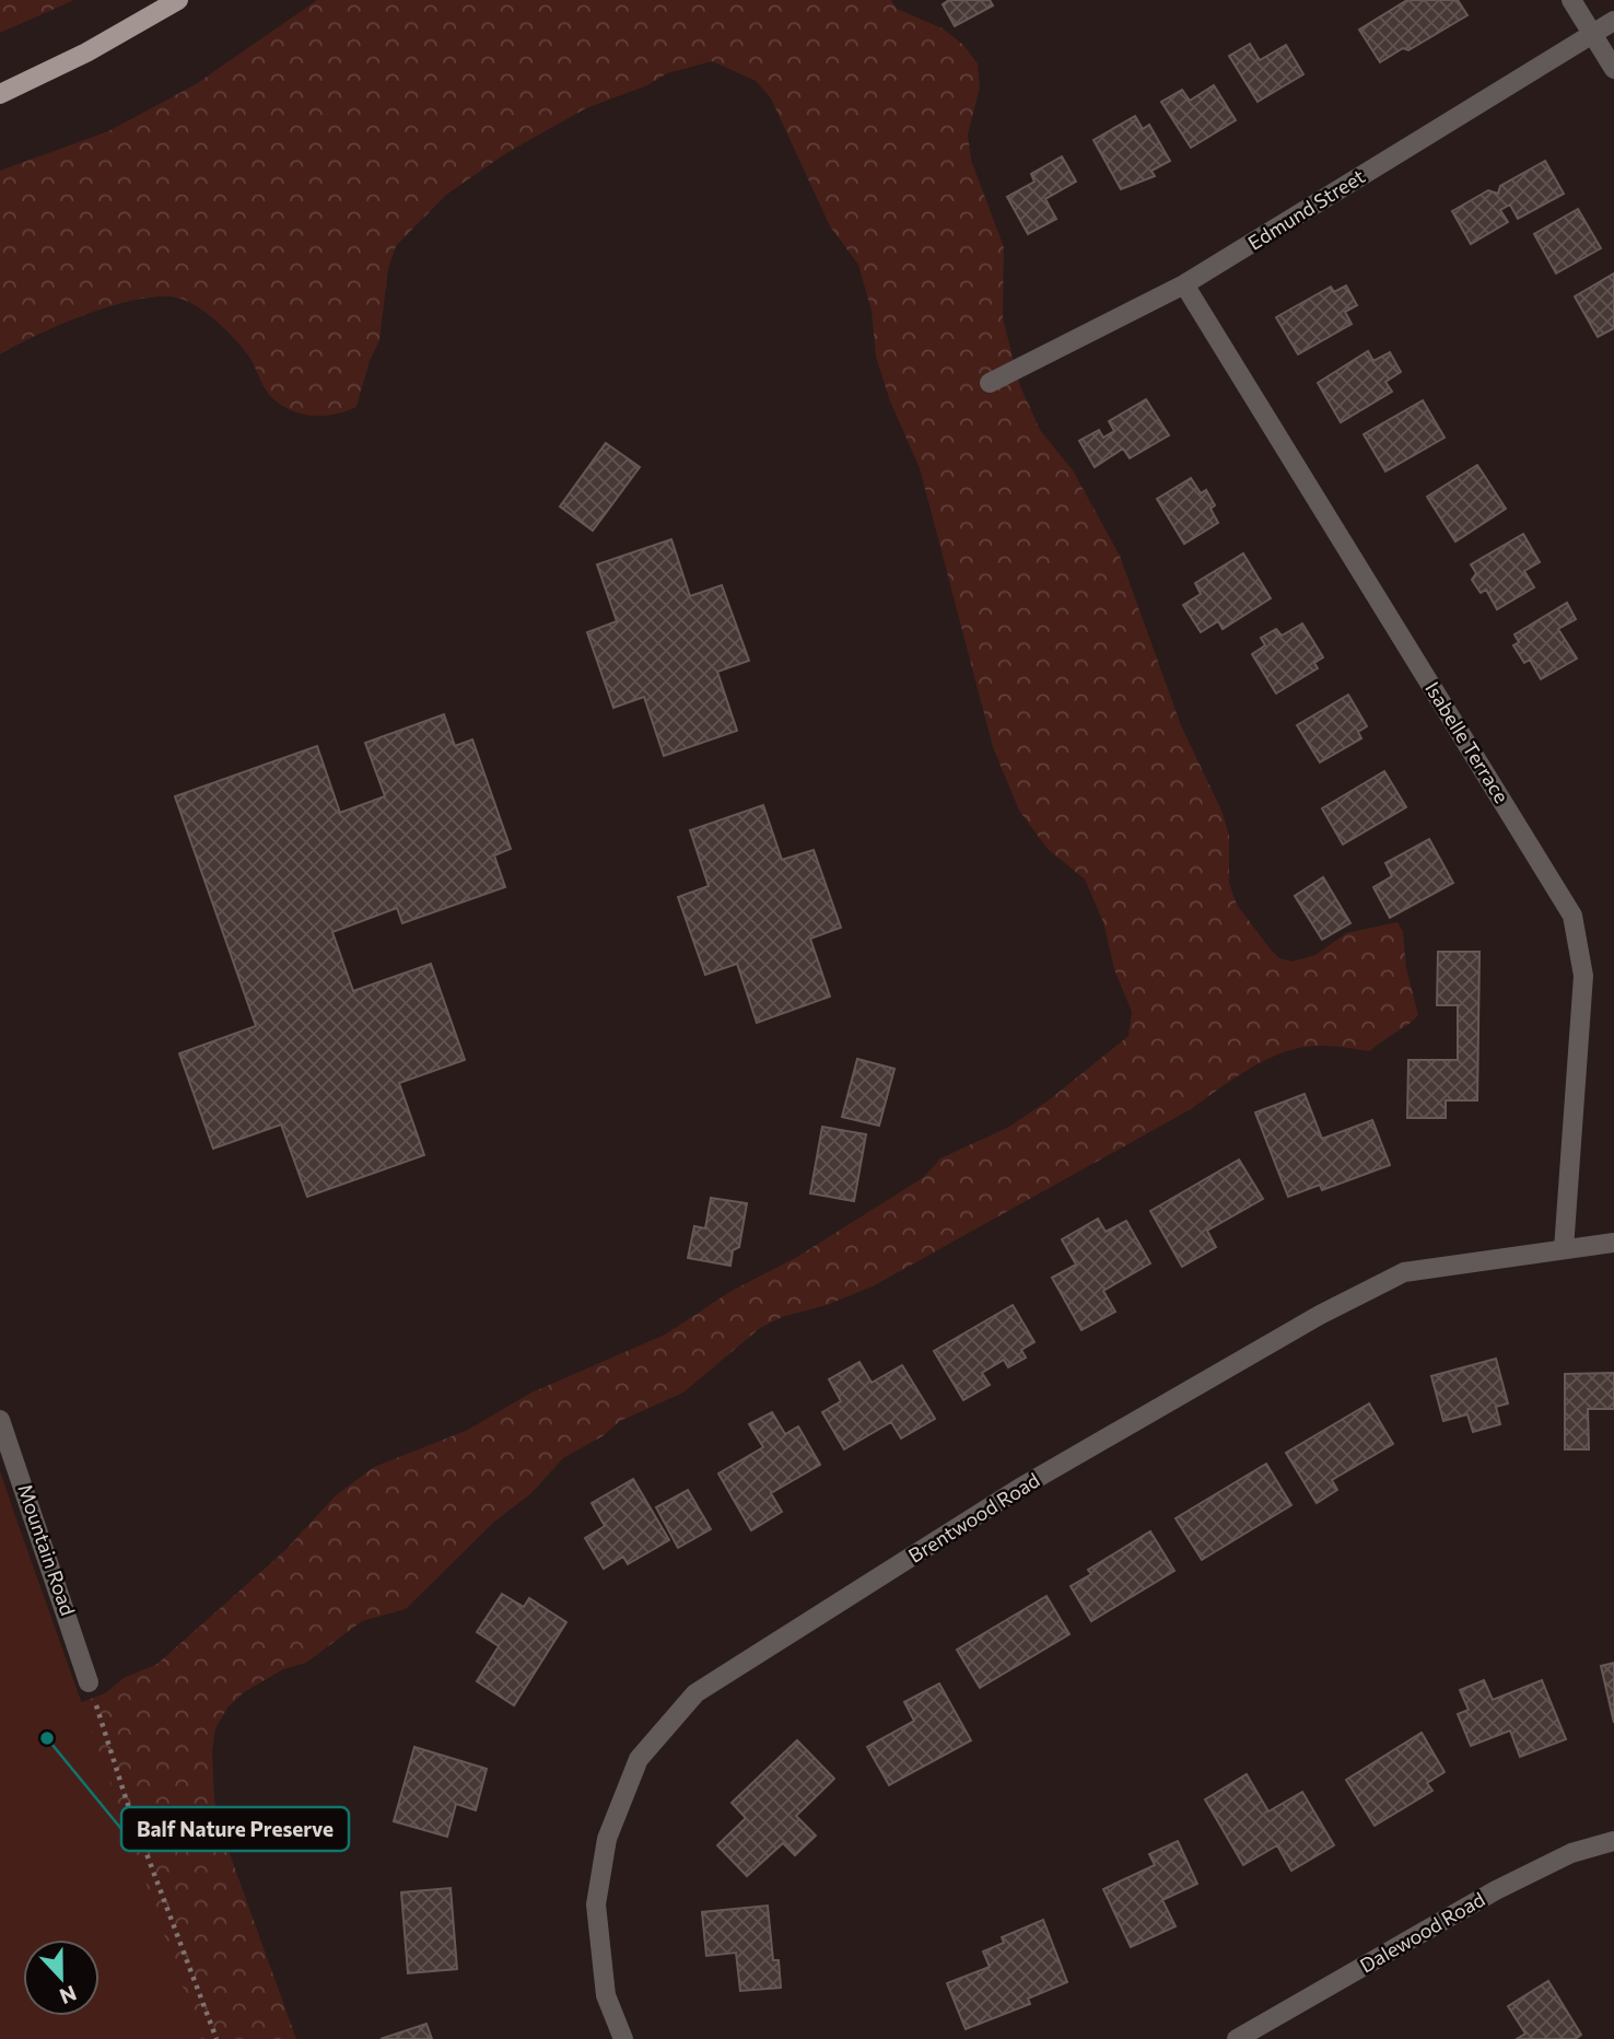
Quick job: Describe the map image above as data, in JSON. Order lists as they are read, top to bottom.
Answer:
{
  "streets": {
    "street": [
      "Edmund Street",
      "Isabelle Terrace",
      "Brentwood Road",
      "Mountain Road",
      "Dalewood Road"
    ]
  },
  "crossings": [
    ["Edmund Street", "Isabelle Terrace"],
    ["Isabelle Terrace", "Brentwood Road"]
  ],
  "places": ["Balf Nature Preserve"],
  "north": "bottom"
}
